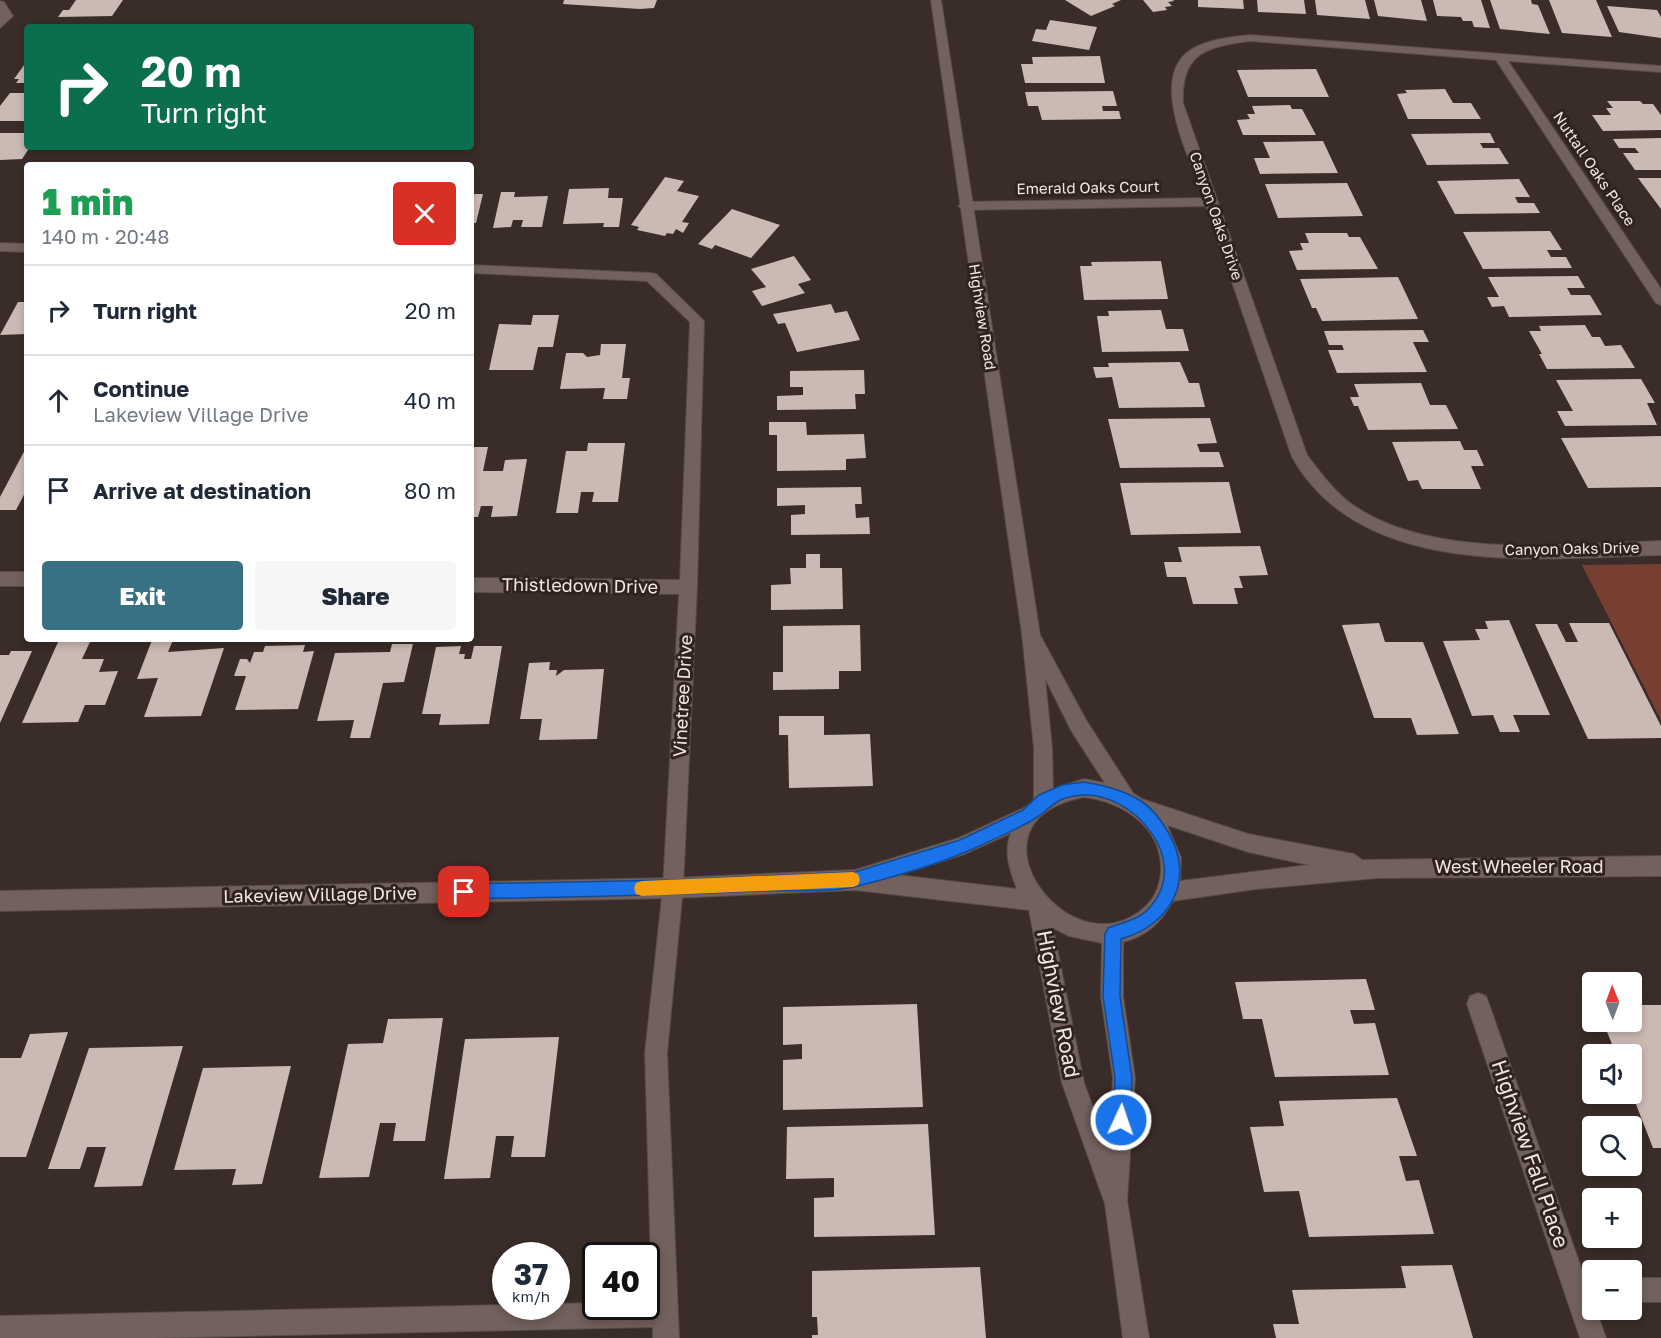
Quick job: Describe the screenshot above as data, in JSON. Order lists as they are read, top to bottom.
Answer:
{
  "streets": {
    "street": [
      "Nuttall Oaks Place",
      "Emerald Oaks Court",
      "Canyon Oaks Drive",
      "Highview Road",
      "Thistledown Drive",
      "Vinetree Drive",
      "West Wheeler Road",
      "Lakeview Village Drive",
      "Highview Fall Place"
    ]
  },
  "crossings": [
    ["Nuttall Oaks Place", "Canyon Oaks Drive"],
    ["Emerald Oaks Court", "Canyon Oaks Drive"],
    ["Emerald Oaks Court", "Highview Road"],
    ["Highview Road", "West Wheeler Road"],
    ["Highview Road", "Lakeview Village Drive"],
    ["Thistledown Drive", "Vinetree Drive"],
    ["Vinetree Drive", "Lakeview Village Drive"],
    ["West Wheeler Road", "Lakeview Village Drive"]
  ],
  "north": "top",
  "page": {
    "turn": ["20 m", "Turn right"],
    "heading": ["1 min", "140 m · 20:48"],
    "list": [
      {
        "name": "Turn right",
        "value": "20 m"
      },
      {
        "name": "Continue",
        "note": "Lakeview Village Drive",
        "value": "40 m"
      },
      {
        "name": "Arrive at destination",
        "value": "80 m"
      }
    ],
    "buttons": ["Exit", "Share"],
    "map_buttons": ["+", "−"],
    "speed": "37 km/h",
    "limit": "40"
  }
}
